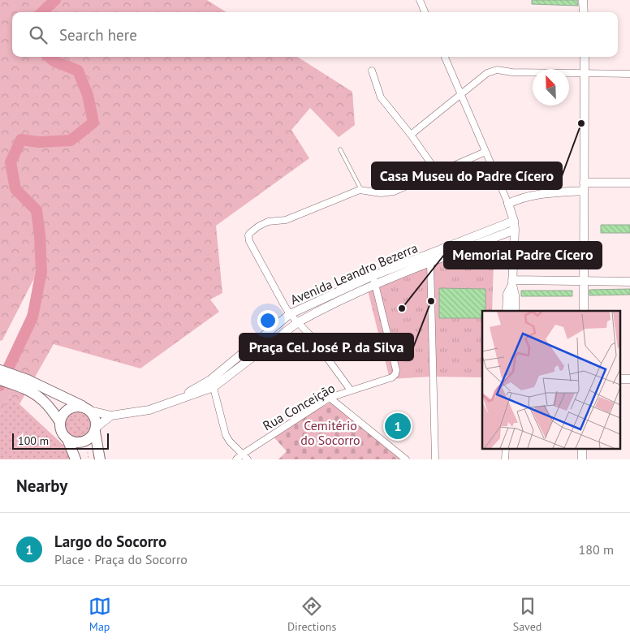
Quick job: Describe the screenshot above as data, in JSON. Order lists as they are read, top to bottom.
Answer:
{
  "streets": {
    "street": ["Avenida Leandro Bezerra", "Rua Conceição"]
  },
  "crossings": [
    ["Avenida Leandro Bezerra", "Rua Conceição"]
  ],
  "parks": ["Cemitério do Socorro"],
  "places": ["Casa Museu do Padre Cícero", "Praça Cel. José P. da Silva", "Memorial Padre Cícero"],
  "scale_bar": "100 m",
  "north": "top left",
  "page": {
    "search": "Search here",
    "pins": "1",
    "scale": "100 m",
    "heading": "Nearby",
    "list": [
      {
        "mark": "1",
        "name": "Largo do Socorro",
        "note": "Place · Praça do Socorro",
        "value": "180 m"
      }
    ],
    "nav": ["Map", "Directions", "Saved"]
  }
}
